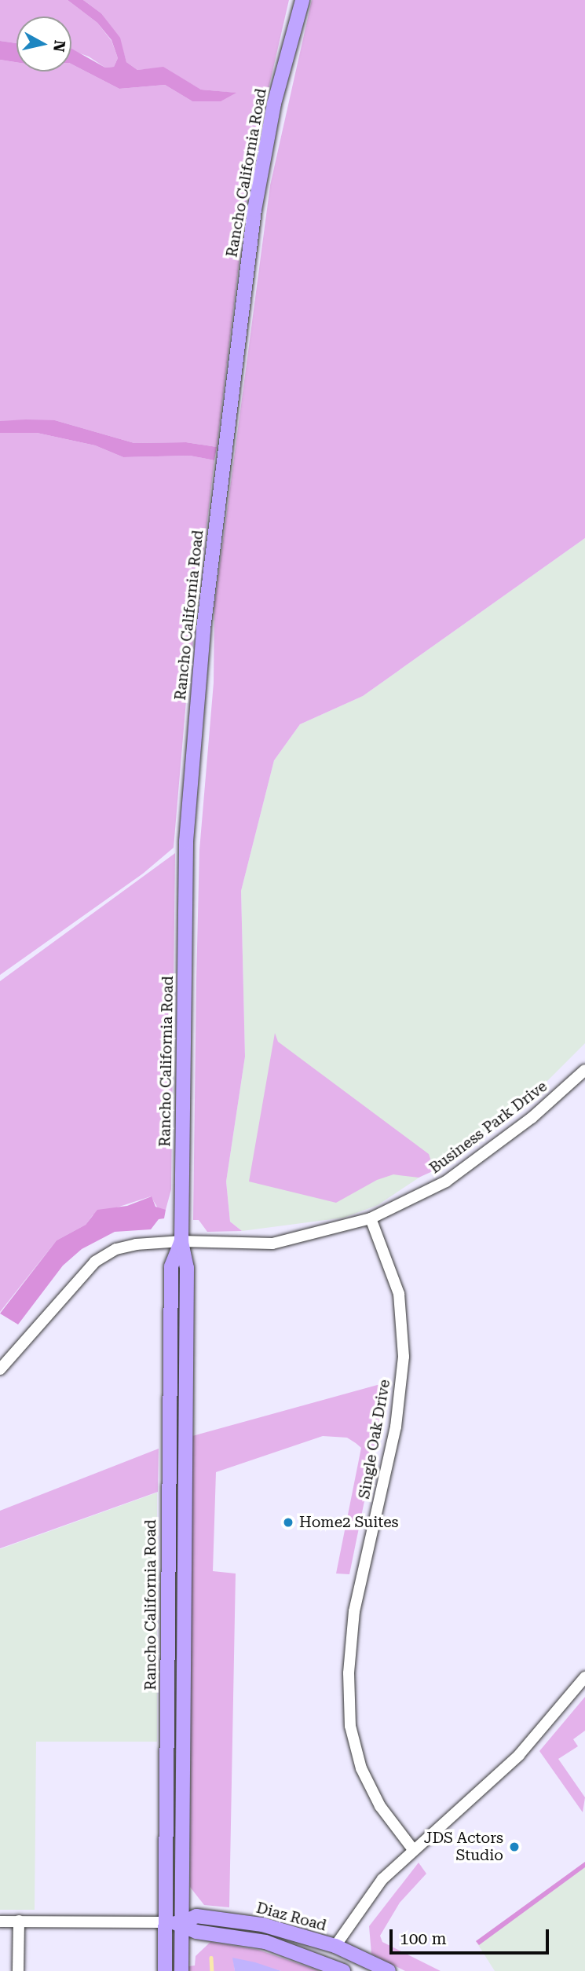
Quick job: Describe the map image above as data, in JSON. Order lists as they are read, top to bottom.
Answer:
{
  "streets": {
    "main road": ["Rancho California Road", "Diaz Road"],
    "street": ["Business Park Drive", "Single Oak Drive"]
  },
  "crossings": [
    ["Rancho California Road", "Business Park Drive"],
    ["Rancho California Road", "Diaz Road"],
    ["Business Park Drive", "Single Oak Drive"]
  ],
  "places": ["Home2 Suites", "JDS Actors Studio"],
  "scale_bar": "100 m",
  "north": "right"
}
